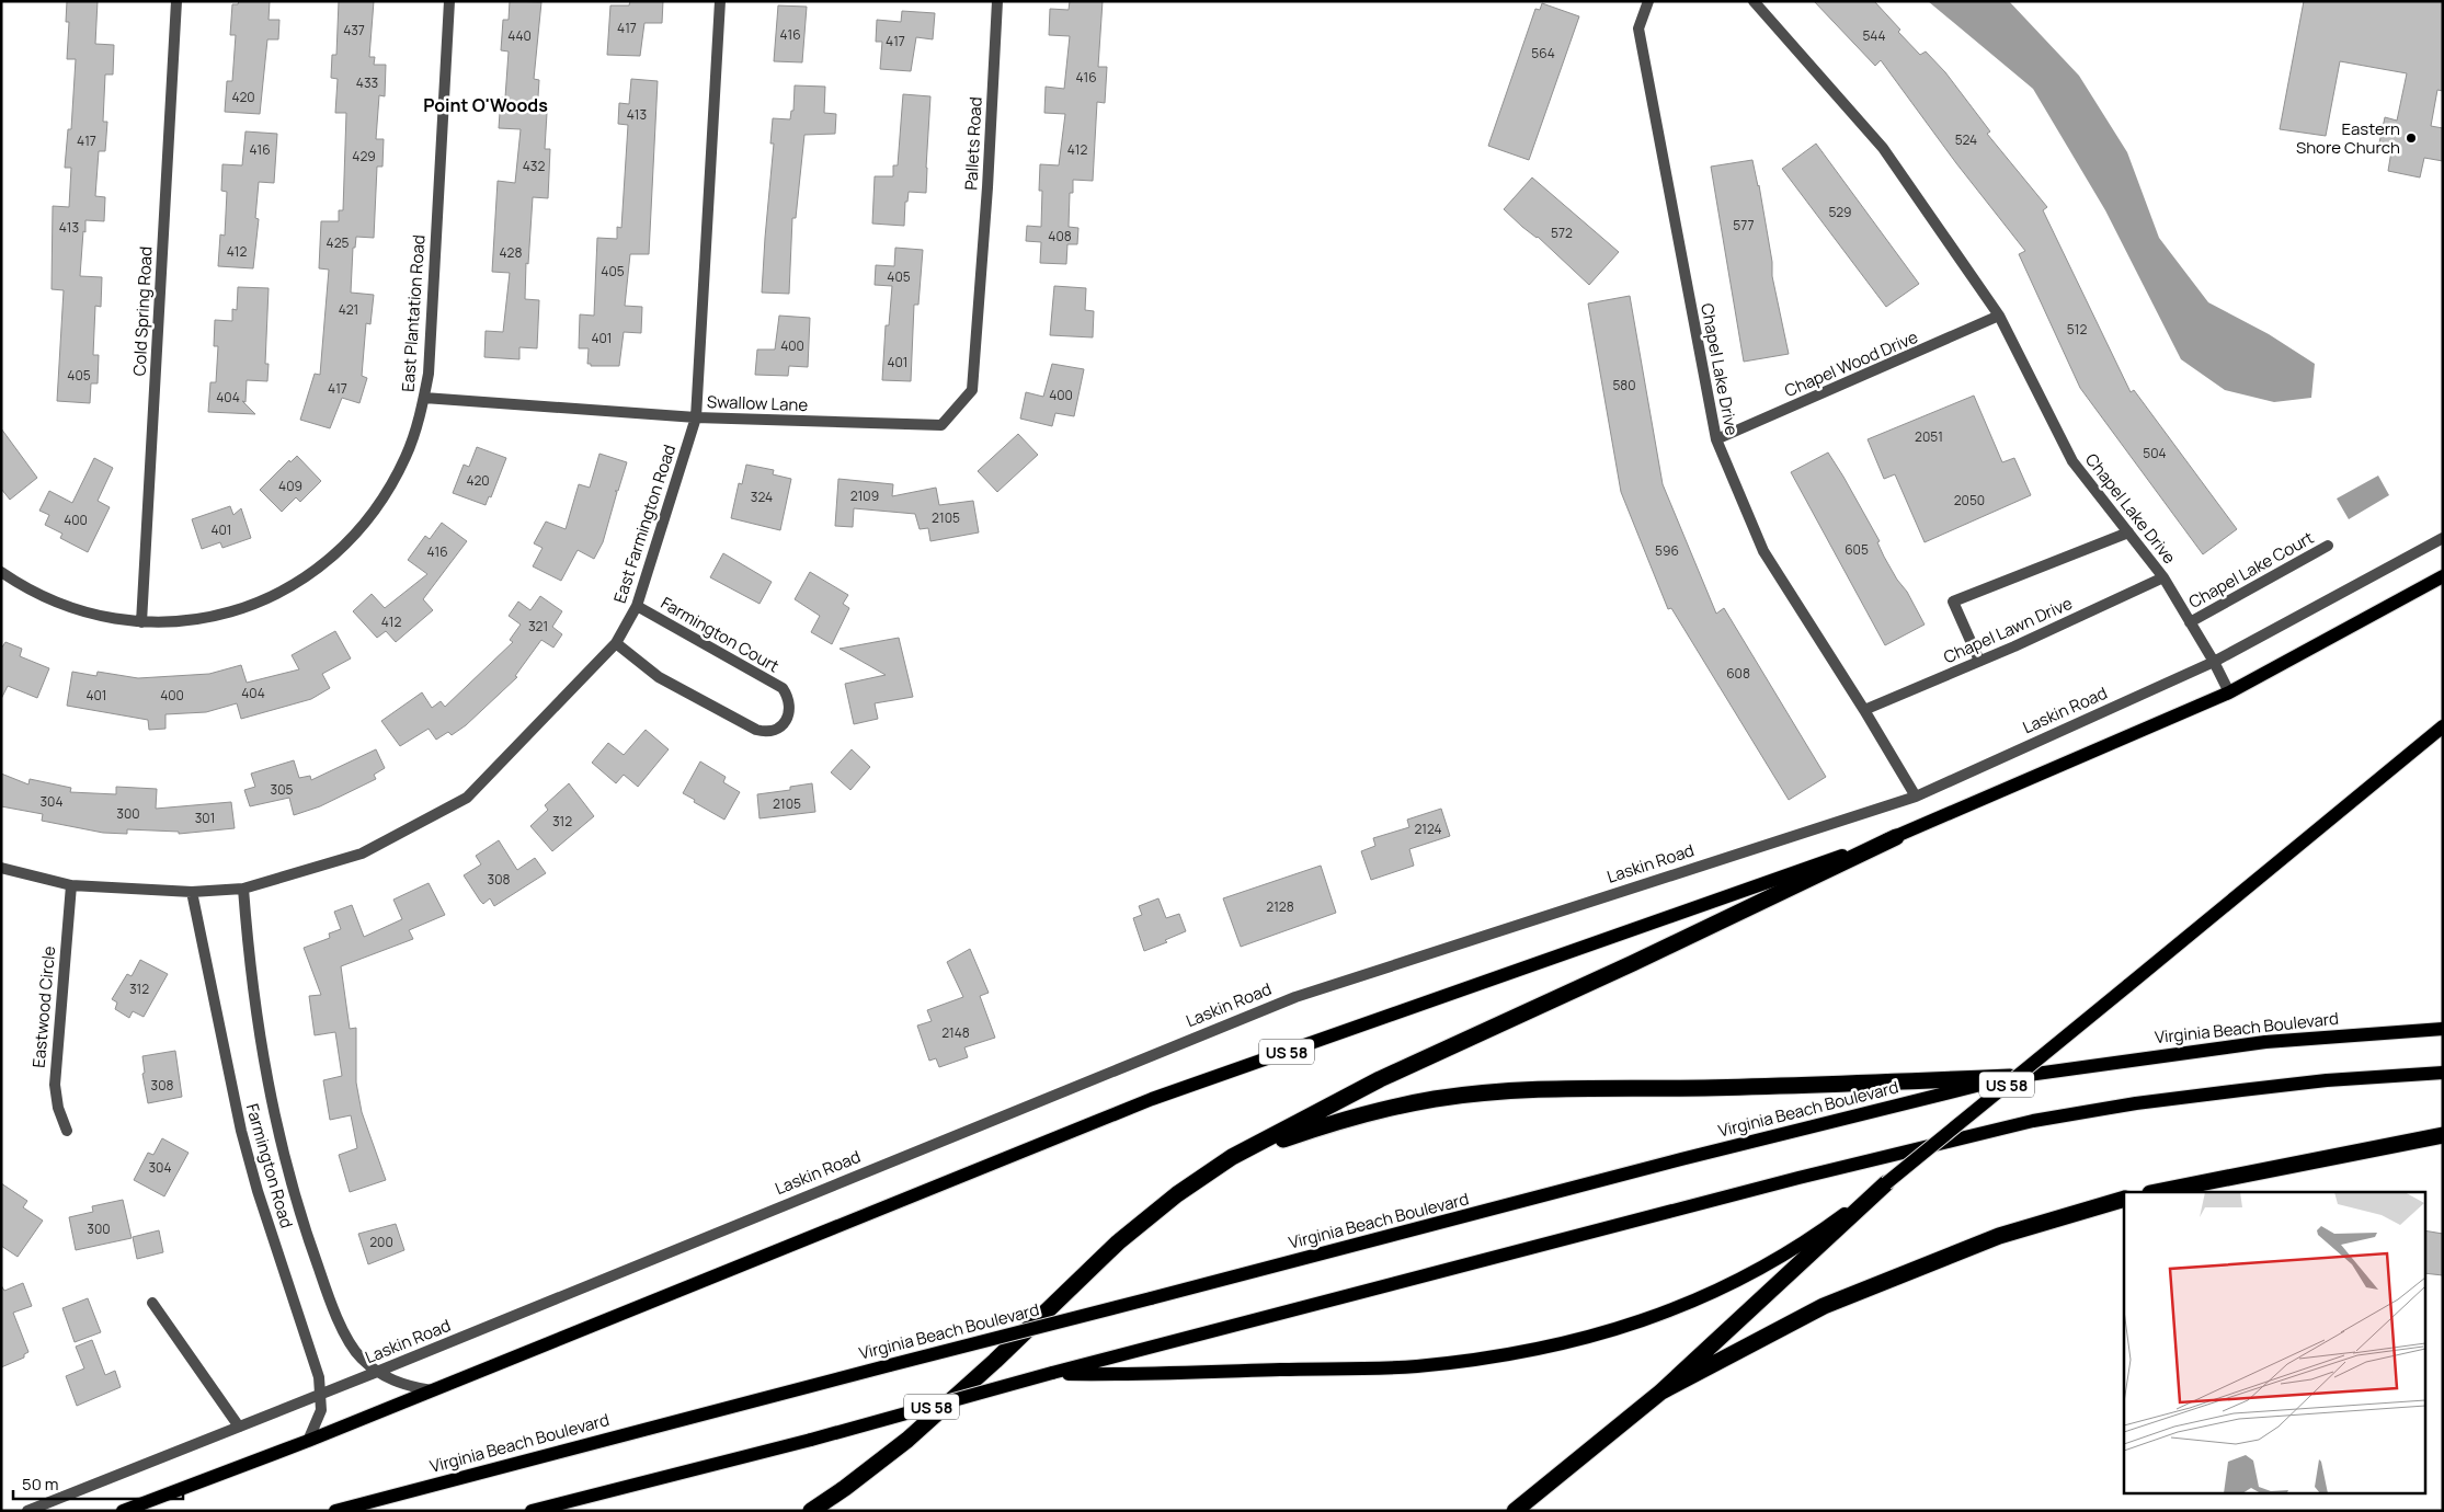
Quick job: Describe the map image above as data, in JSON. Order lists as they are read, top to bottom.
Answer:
{
  "streets": {
    "main road": ["Virginia Beach Boulevard", "US 58"],
    "street": [
      "Pallets Road",
      "Cold Spring Road",
      "East Plantation Road",
      "Chapel Wood Drive",
      "Chapel Lake Drive",
      "Swallow Lane",
      "East Farmington Road",
      "Chapel Lake Court",
      "Chapel Lawn Drive",
      "Farmington Court",
      "Laskin Road",
      "Eastwood Circle",
      "Farmington Road"
    ]
  },
  "crossings": [
    ["Pallets Road", "Swallow Lane"],
    ["Cold Spring Road", "East Plantation Road"],
    ["East Plantation Road", "Swallow Lane"],
    ["Chapel Wood Drive", "Chapel Lake Drive"],
    ["Chapel Lake Drive", "Chapel Lake Court"],
    ["Chapel Lake Drive", "Chapel Lawn Drive"],
    ["Chapel Lake Drive", "Laskin Road"],
    ["Chapel Lake Drive", "US 58"],
    ["Swallow Lane", "East Farmington Road"],
    ["East Farmington Road", "Farmington Court"],
    ["East Farmington Road", "Eastwood Circle"],
    ["East Farmington Road", "Farmington Road"],
    ["Laskin Road", "Farmington Road"],
    ["US 58", "Farmington Road"]
  ],
  "districts": ["Point O'Woods"],
  "places": ["Eastern Shore Church"],
  "house_numbers": [
    "417",
    "437",
    "416",
    "440",
    "544",
    "417",
    "564",
    "416",
    "433",
    "420",
    "413",
    "524",
    "417",
    "416",
    "412",
    "429",
    "432",
    "529",
    "577",
    "413",
    "572",
    "408",
    "425",
    "412",
    "428",
    "405",
    "405",
    "421",
    "512",
    "401",
    "400",
    "401",
    "405",
    "580",
    "417",
    "400",
    "404",
    "2051",
    "504",
    "420",
    "409",
    "2109",
    "324",
    "2050",
    "2105",
    "400",
    "401",
    "605",
    "596",
    "416",
    "412",
    "321",
    "608",
    "404",
    "401",
    "400",
    "305",
    "304",
    "2105",
    "300",
    "301",
    "312",
    "2124",
    "308",
    "2128",
    "312",
    "2148",
    "308",
    "304",
    "300",
    "200"
  ],
  "scale_bar": "50 m"
}
